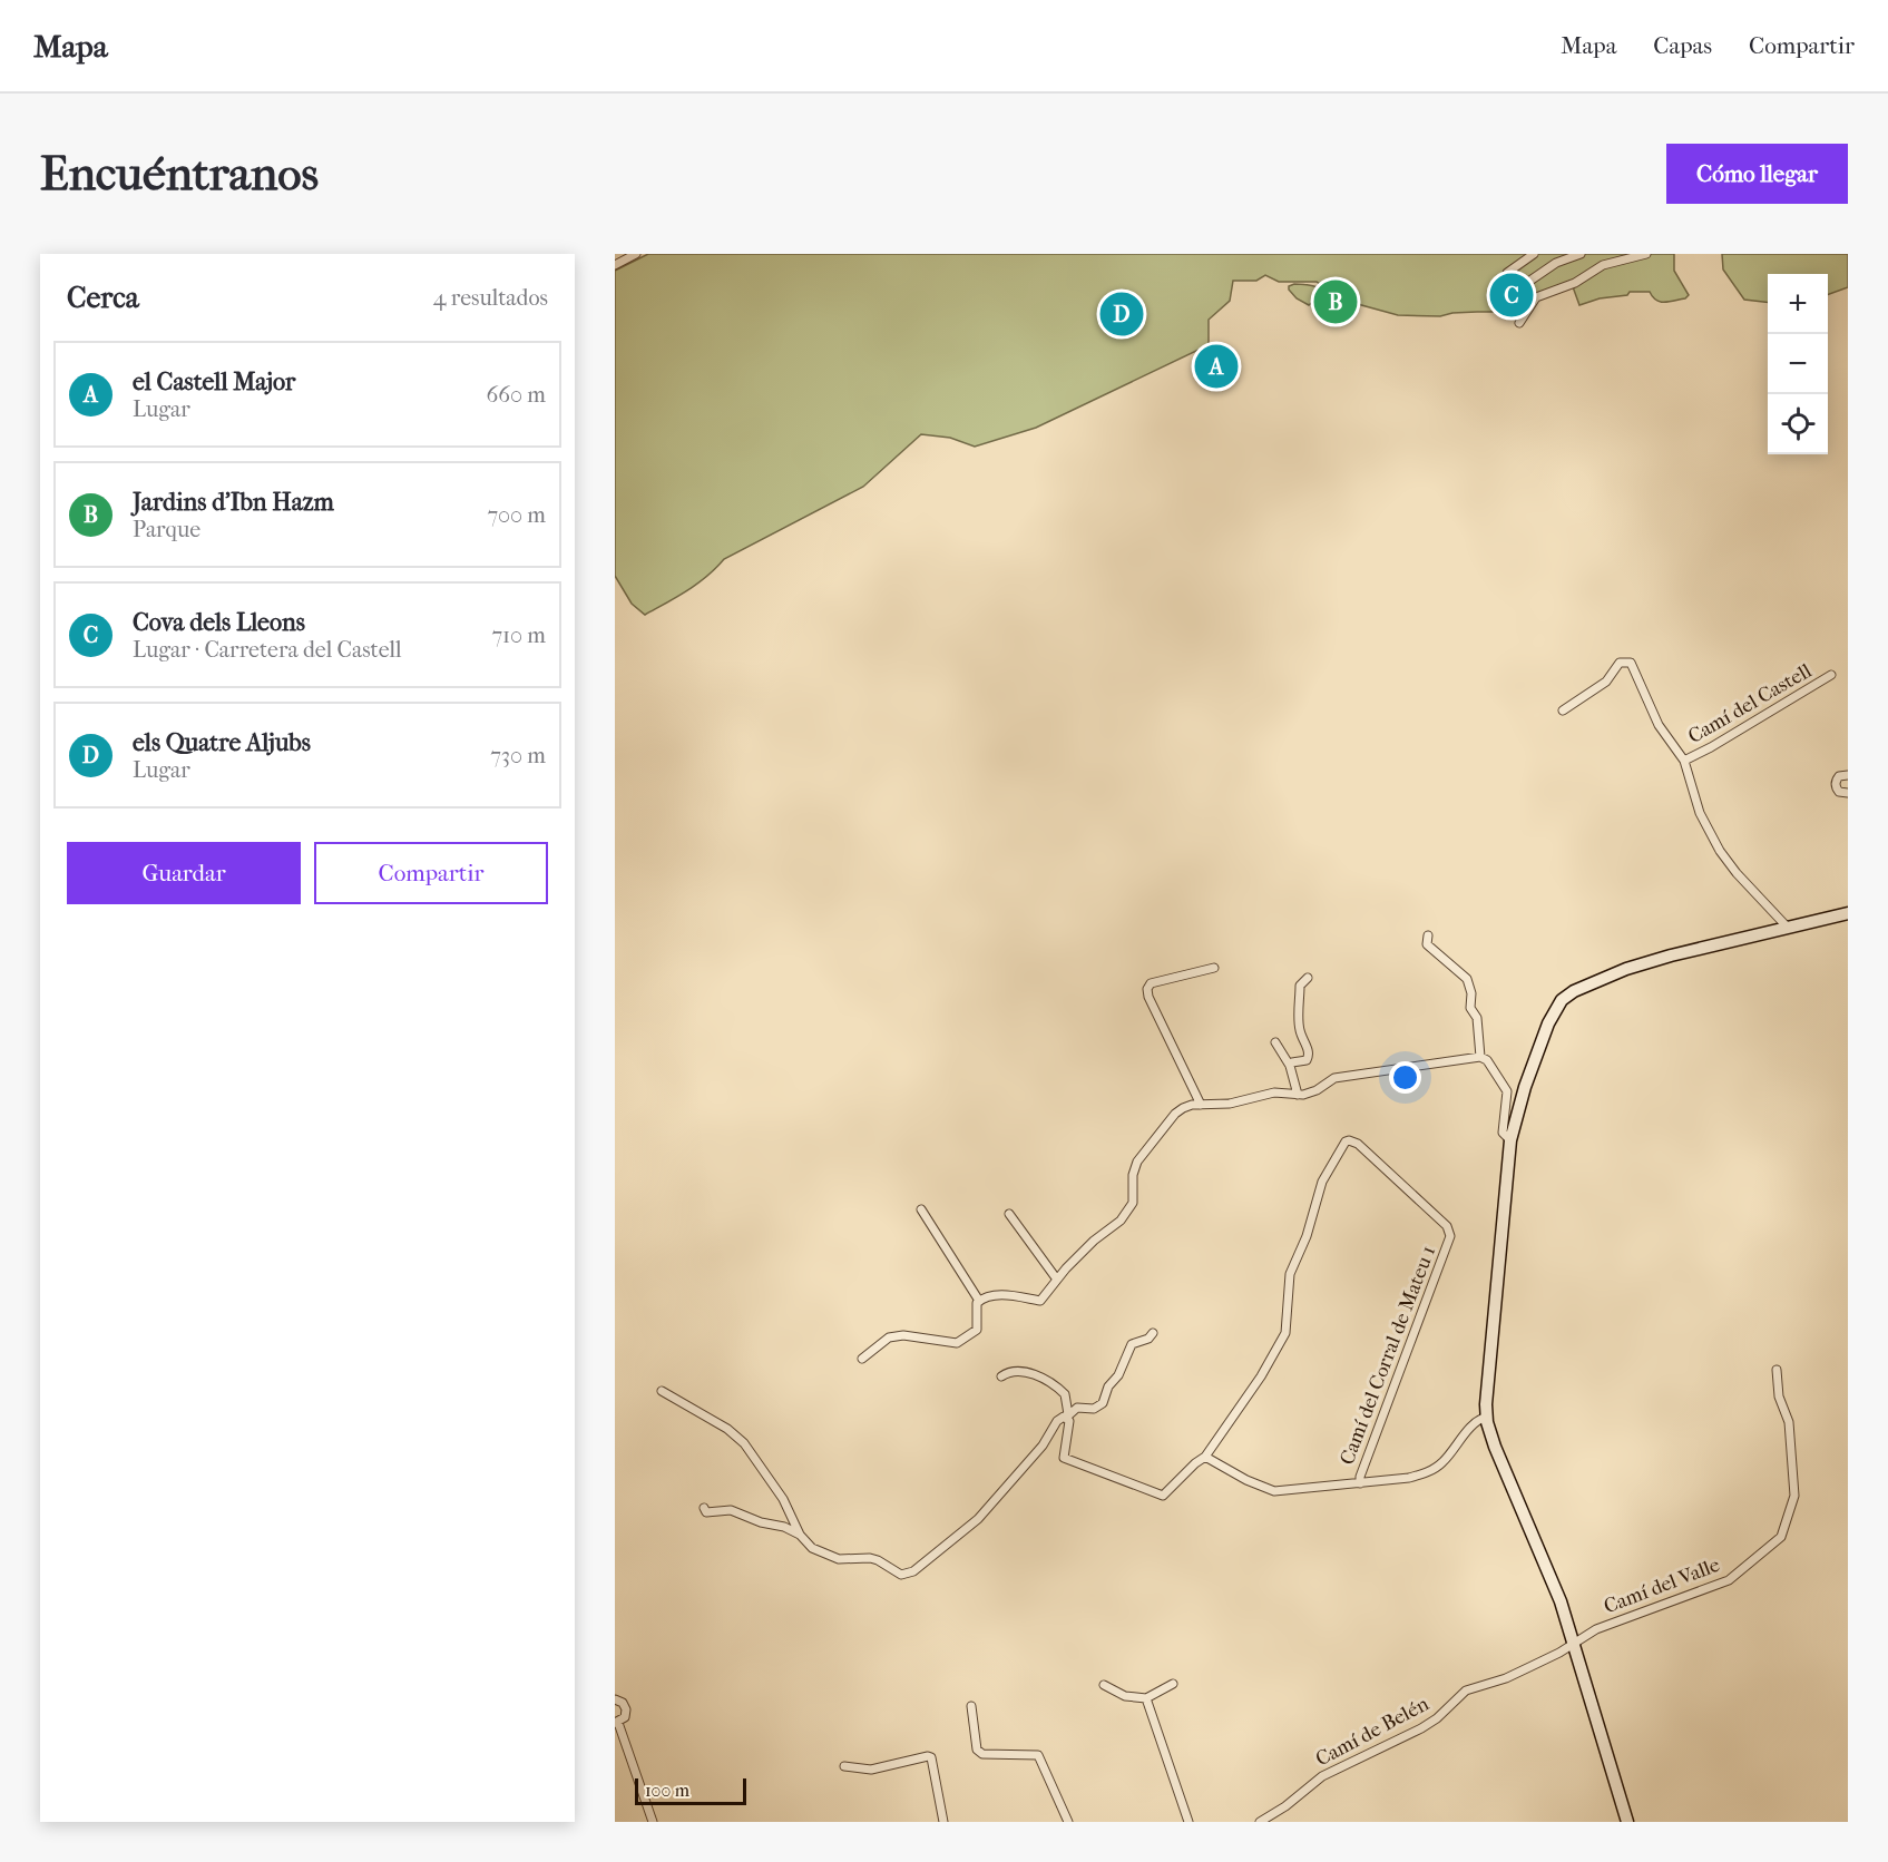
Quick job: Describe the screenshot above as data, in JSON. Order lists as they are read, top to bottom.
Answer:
{
  "streets": {
    "street": [
      "Camí del Castell",
      "Camí del Corral de Mateu 1",
      "Camí del Valle",
      "Camí de Belén"
    ]
  },
  "crossings": [
    ["Camí del Valle", "Camí de Belén"]
  ],
  "scale_bar": "100 m",
  "page": {
    "header": "Mapa",
    "nav": ["Mapa", "Capas", "Compartir"],
    "buttons": [
      "Cómo llegar",
      ["Guardar", "Compartir"]
    ],
    "title": "Encuéntranos",
    "heading": ["Cerca", "4 resultados"],
    "pins": [
      "C",
      "B",
      "D",
      "A"
    ],
    "map_buttons": ["+", "−"],
    "list": [
      {
        "mark": "A",
        "name": "el Castell Major",
        "note": "Lugar",
        "value": "660 m"
      },
      {
        "mark": "B",
        "name": "Jardins d'Ibn Hazm",
        "note": "Parque",
        "value": "700 m"
      },
      {
        "mark": "C",
        "name": "Cova dels Lleons",
        "note": "Lugar · Carretera del Castell",
        "value": "710 m"
      },
      {
        "mark": "D",
        "name": "els Quatre Aljubs",
        "note": "Lugar",
        "value": "730 m"
      }
    ],
    "scale": "100 m"
  }
}
